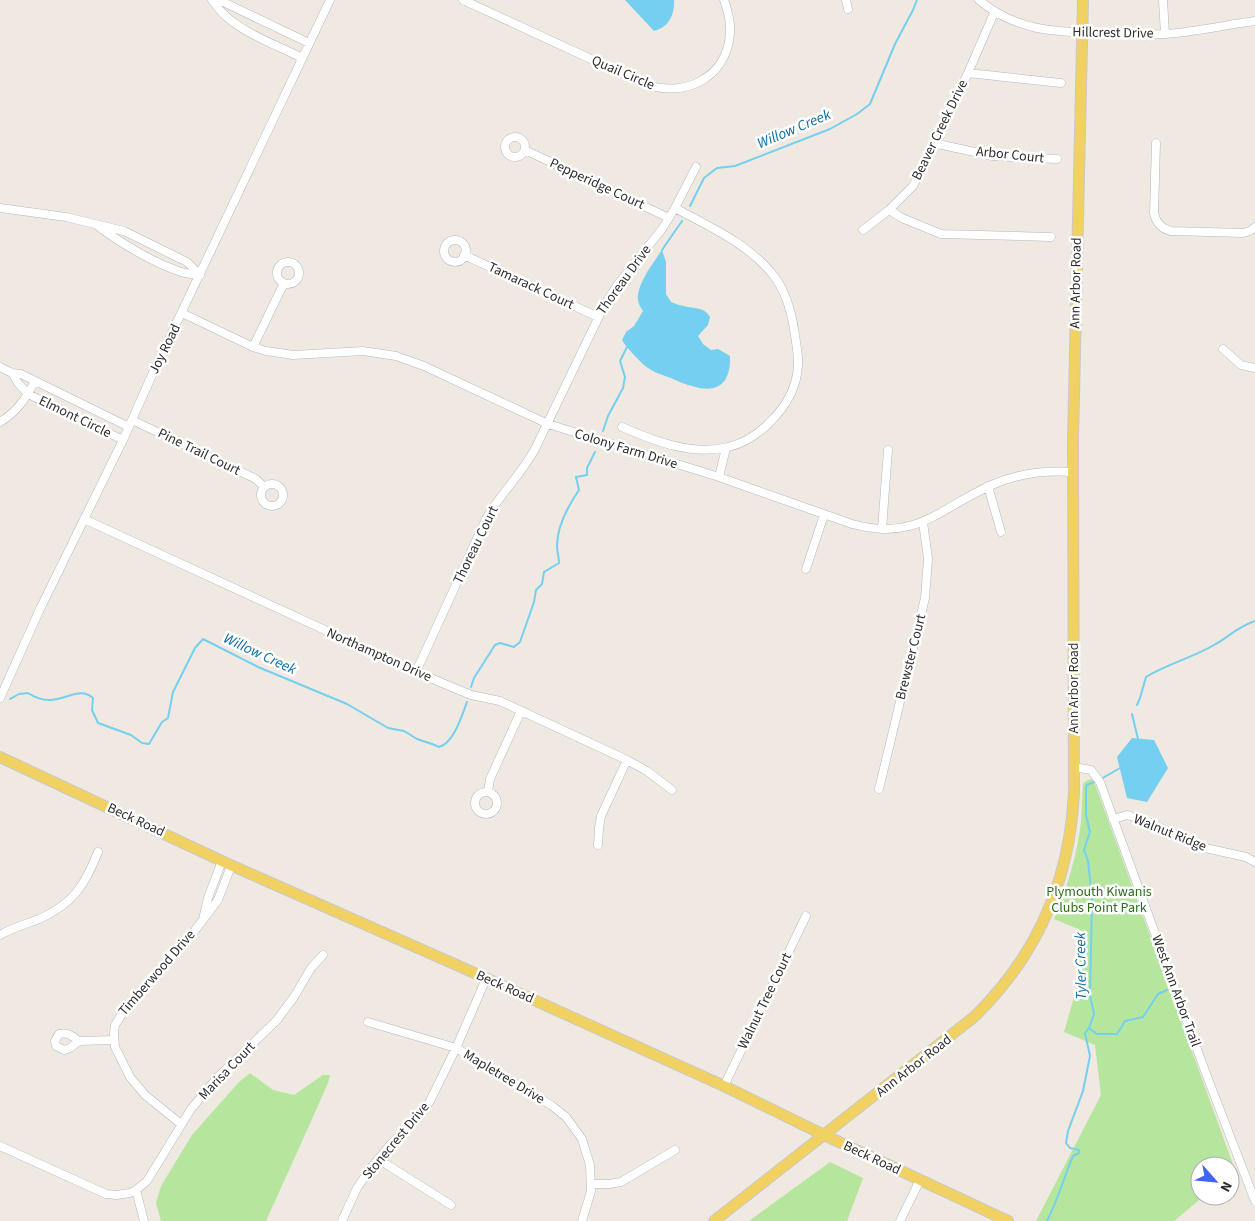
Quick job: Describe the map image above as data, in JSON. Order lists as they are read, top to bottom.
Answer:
{
  "streets": {
    "main road": ["Ann Arbor Road", "Beck Road"],
    "street": [
      "Hillcrest Drive",
      "Quail Circle",
      "Beaver Creek Drive",
      "Arbor Court",
      "Pepperidge Court",
      "Thoreau Drive",
      "Tamarack Court",
      "Joy Road",
      "Elmont Circle",
      "Colony Farm Drive",
      "Pine Trail Court",
      "Thoreau Court",
      "Northampton Drive",
      "Brewster Court",
      "Walnut Ridge",
      "Timberwood Drive",
      "West Ann Arbor Trail",
      "Walnut Tree Court",
      "Marisa Court",
      "Mapletree Drive",
      "Stonecrest Drive"
    ]
  },
  "crossings": [
    ["Hillcrest Drive", "Beaver Creek Drive"],
    ["Hillcrest Drive", "Ann Arbor Road"],
    ["Beaver Creek Drive", "Arbor Court"],
    ["Pepperidge Court", "Thoreau Drive"],
    ["Thoreau Drive", "Tamarack Court"],
    ["Thoreau Drive", "Colony Farm Drive"],
    ["Thoreau Drive", "Thoreau Court"],
    ["Ann Arbor Road", "Colony Farm Drive"],
    ["Ann Arbor Road", "Beck Road"],
    ["Ann Arbor Road", "West Ann Arbor Trail"],
    ["Joy Road", "Elmont Circle"],
    ["Joy Road", "Colony Farm Drive"],
    ["Joy Road", "Pine Trail Court"],
    ["Joy Road", "Northampton Drive"],
    ["Elmont Circle", "Pine Trail Court"],
    ["Colony Farm Drive", "Thoreau Court"],
    ["Colony Farm Drive", "Brewster Court"],
    ["Thoreau Court", "Northampton Drive"],
    ["Beck Road", "Timberwood Drive"],
    ["Beck Road", "Walnut Tree Court"],
    ["Beck Road", "Stonecrest Drive"],
    ["Walnut Ridge", "West Ann Arbor Trail"],
    ["Mapletree Drive", "Stonecrest Drive"]
  ],
  "water": ["Willow Creek", "Tyler Creek"],
  "parks": ["Plymouth Kiwanis Clubs Point Park"],
  "north": "bottom right"
}
